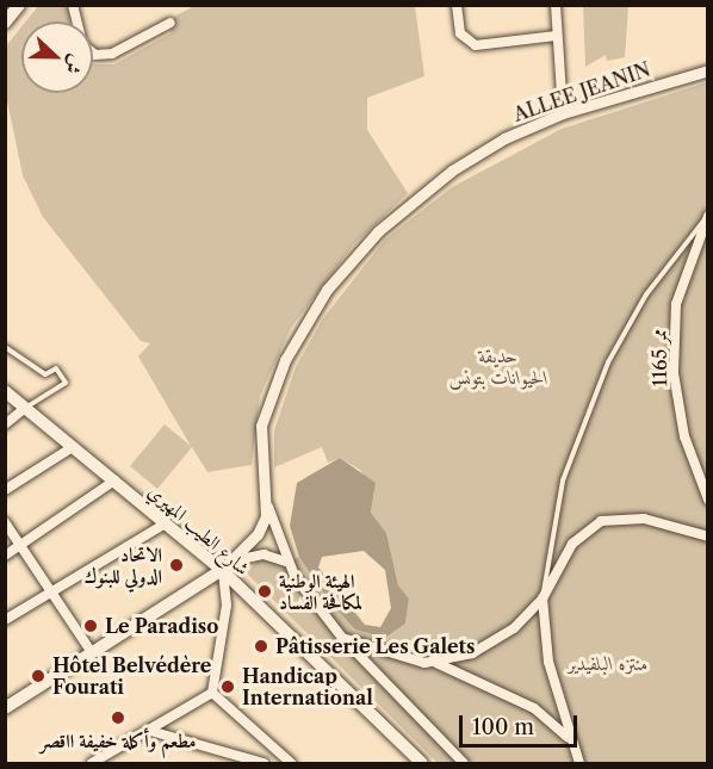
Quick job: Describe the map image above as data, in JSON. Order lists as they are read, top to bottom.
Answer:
{
  "streets": {
    "main road": ["شارع الطيب المهيري"],
    "street": ["ALLEE JEANIN", "ممر 1165"]
  },
  "parks": ["حديقة الحيوانات بتونس", "منتزه البلفيدير"],
  "places": [
    "الاتحاد الدولي للبنوك",
    "الهيئة الوطنية لمكافحة الفساد",
    "Le Paradiso",
    "Pâtisserie Les Galets",
    "Hôtel Belvédère Fourati",
    "Handicap International",
    "مطعم وأكلة خفيفة ااقصر"
  ],
  "scale_bar": "100 m",
  "north": "right"
}
